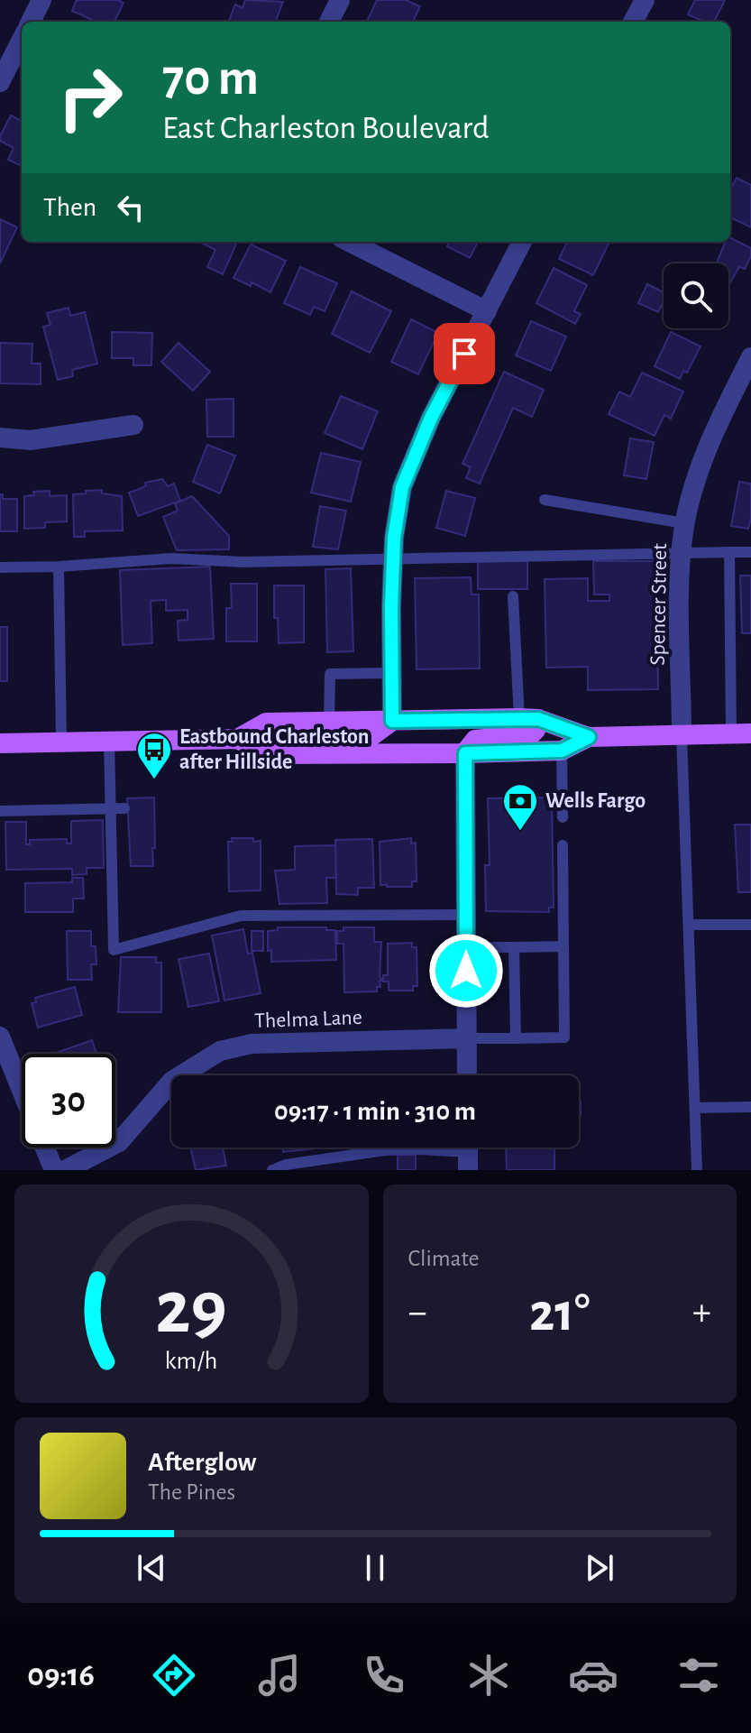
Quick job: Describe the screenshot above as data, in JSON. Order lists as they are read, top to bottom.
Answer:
{
  "streets": {
    "street": ["Spencer Street", "Thelma Lane"]
  },
  "places": {
    "bus stop": ["Eastbound Charleston after Hillside"],
    "bank": ["Wells Fargo"]
  },
  "page": {
    "turn": ["70 m", "East Charleston Boulevard"],
    "then": "Then",
    "limit": "30",
    "trip": "09:17 · 1 min · 310 m",
    "tile": "Climate",
    "heat": ["−", "21°", "+"],
    "song": ["Afterglow", "The Pines"],
    "tabs": "09:16",
    "gauge": ["29", "km/h"]
  }
}
